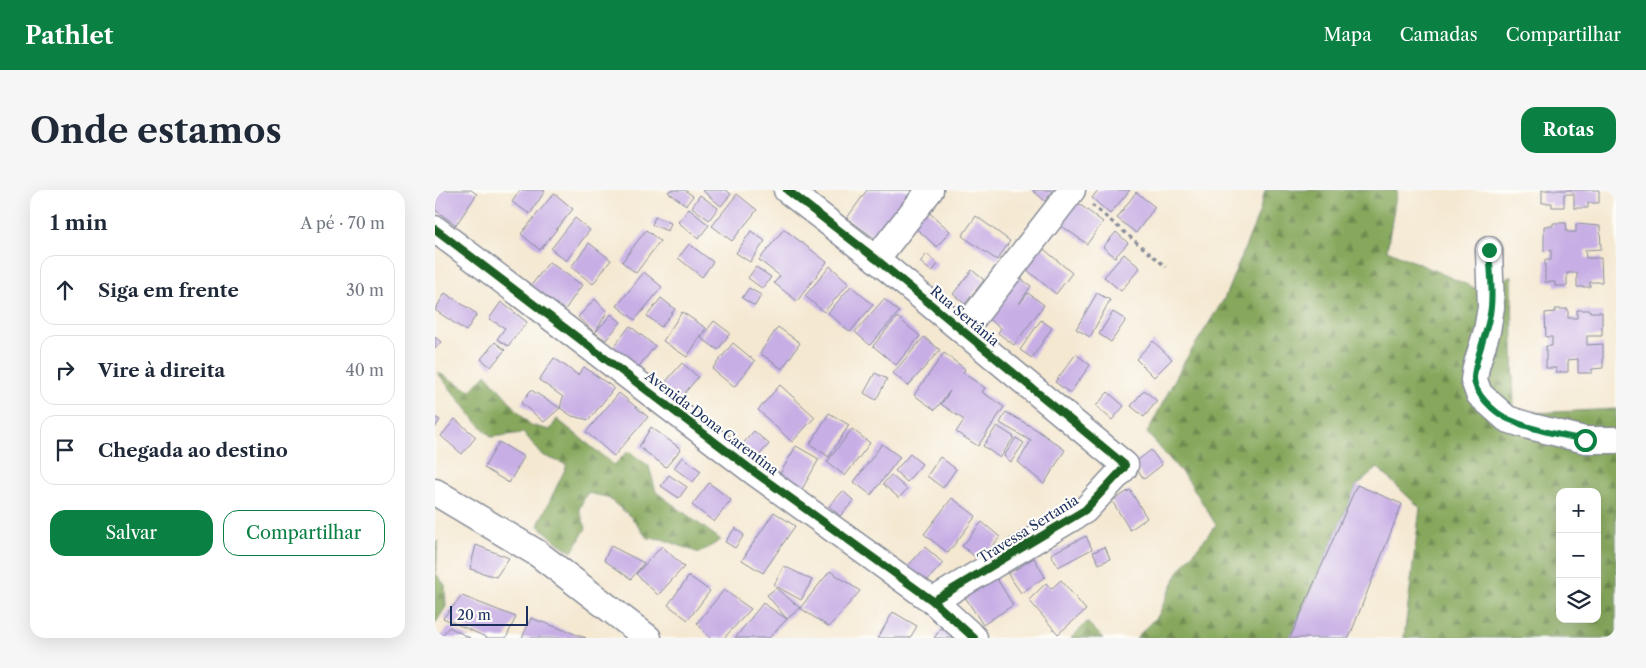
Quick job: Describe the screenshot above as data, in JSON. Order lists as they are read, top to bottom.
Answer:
{
  "streets": {
    "street": ["Rua Sertânia", "Avenida Dona Carentina", "Travessa Sertania"]
  },
  "crossings": [
    ["Rua Sertânia", "Travessa Sertania"],
    ["Avenida Dona Carentina", "Travessa Sertania"]
  ],
  "scale_bar": "20 m",
  "page": {
    "header": "Pathlet",
    "nav": ["Mapa", "Camadas", "Compartilhar"],
    "buttons": [
      "Rotas",
      ["Salvar", "Compartilhar"]
    ],
    "title": "Onde estamos",
    "heading": ["1 min", "A pé · 70 m"],
    "list": [
      ["Siga em frente", "30 m"],
      ["Vire à direita", "40 m"],
      "Chegada ao destino"
    ],
    "map_buttons": ["+", "−"],
    "scale": "20 m"
  }
}
